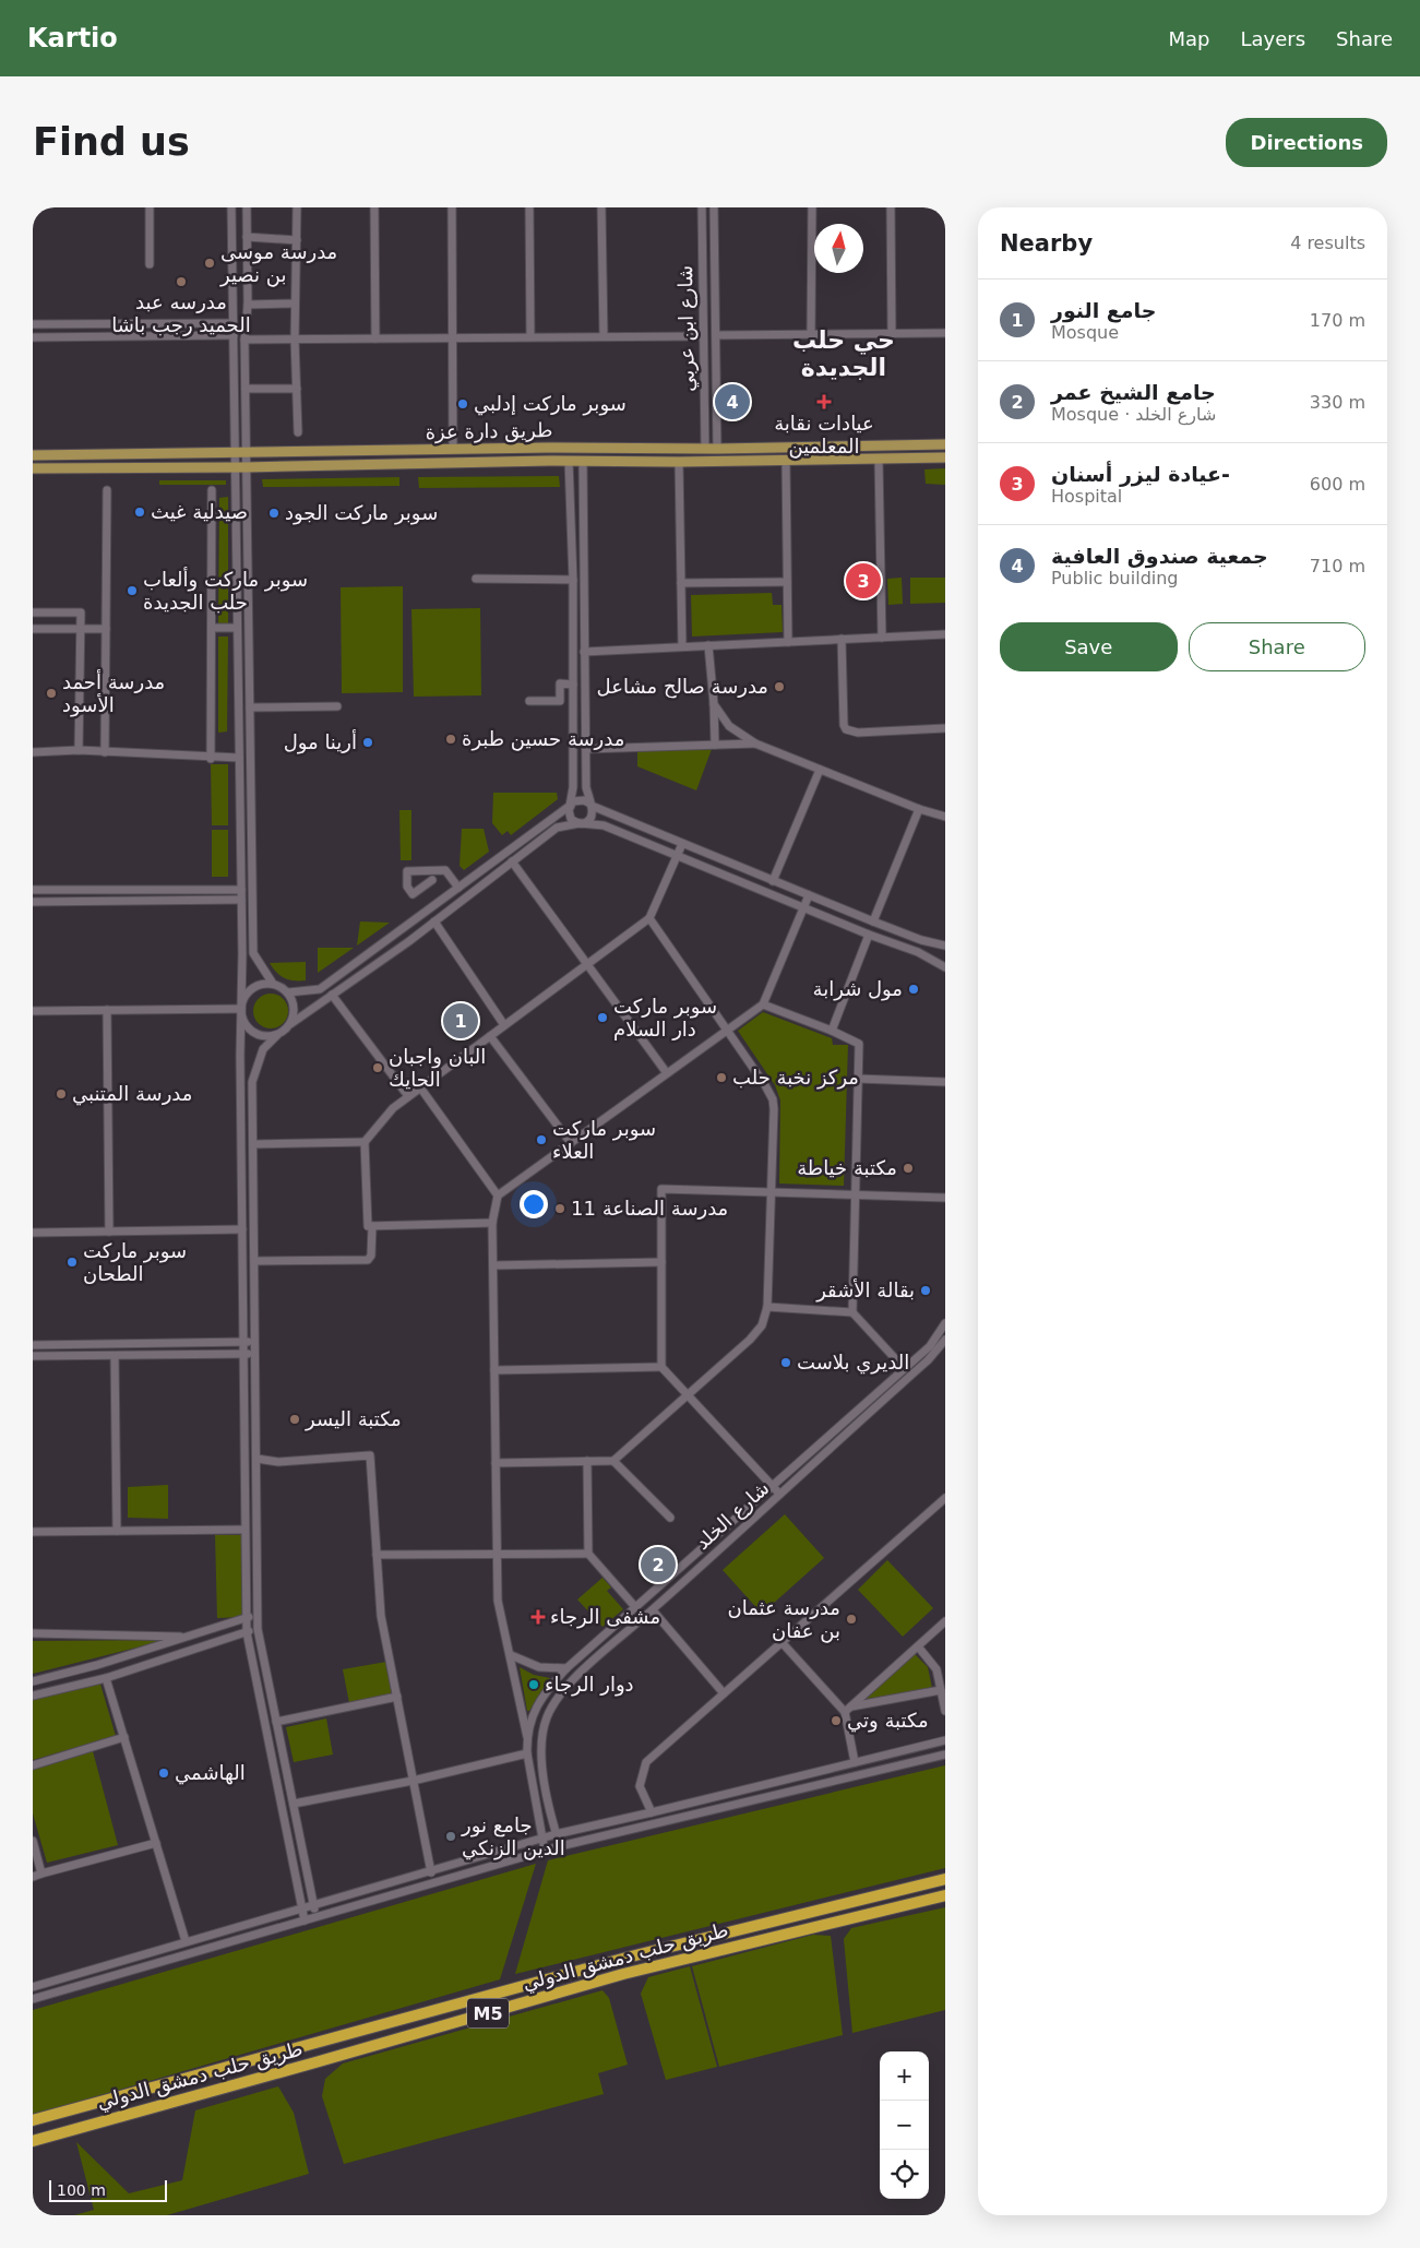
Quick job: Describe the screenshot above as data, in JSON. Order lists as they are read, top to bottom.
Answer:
{
  "streets": {
    "highway": ["طريق حلب دمشق الدولي", "M5"],
    "main road": ["طريق دارة عزة"],
    "street": ["شارع ابن عربي", "شارع الخلد"]
  },
  "crossings": [
    ["شارع ابن عربي", "طريق دارة عزة"]
  ],
  "districts": ["حي حلب الجديدة"],
  "places": {
    "other": [
      "مدرسة موسى بن نصير",
      "مدرسه عبد الحميد رجب باشا",
      "سوبر ماركت إدلبي",
      "صيدلية غيث",
      "سوبر ماركت الجود",
      "سوبر ماركت وألعاب حلب الجديدة",
      "مدرسة صالح مشاعل",
      "مدرسة أحمد الأسود",
      "مدرسة حسين طبرة",
      "أرينا مول",
      "مول شرابة",
      "سوبر ماركت دار السلام",
      "البان واجبان الحايك",
      "مركز نخبة حلب",
      "مدرسة المتنبي",
      "سوبر ماركت العلاء",
      "مكتبة خياطة",
      "مدرسة الصناعة 11",
      "سوبر ماركت الطحان",
      "بقالة الأشقر",
      "الديري بلاست",
      "مكتبة اليسر",
      "مدرسة عثمان بن عفان",
      "دوار الرجاء",
      "مكتبة وتي",
      "الهاشمي",
      "جامع نور الدين الزنكي"
    ],
    "health": ["عيادات نقابة المعلمين", "مشفى الرجاء"]
  },
  "scale_bar": "100 m",
  "north": "top",
  "page": {
    "header": "Kartio",
    "nav": ["Map", "Layers", "Share"],
    "buttons": [
      "Directions",
      ["Save", "Share"]
    ],
    "title": "Find us",
    "heading": ["Nearby", "4 results"],
    "list": [
      {
        "mark": "1",
        "name": "جامع النور",
        "note": "Mosque",
        "value": "170 m"
      },
      {
        "mark": "2",
        "name": "جامع الشيخ عمر",
        "note": "Mosque · شارع الخلد",
        "value": "330 m"
      },
      {
        "mark": "3",
        "name": "عيادة ليزر أسنان-",
        "note": "Hospital",
        "value": "600 m"
      },
      {
        "mark": "4",
        "name": "جمعية صندوق العافية",
        "note": "Public building",
        "value": "710 m"
      }
    ],
    "pins": [
      "4",
      "3",
      "1",
      "2"
    ],
    "map_buttons": ["+", "−"],
    "scale": "100 m"
  }
}
